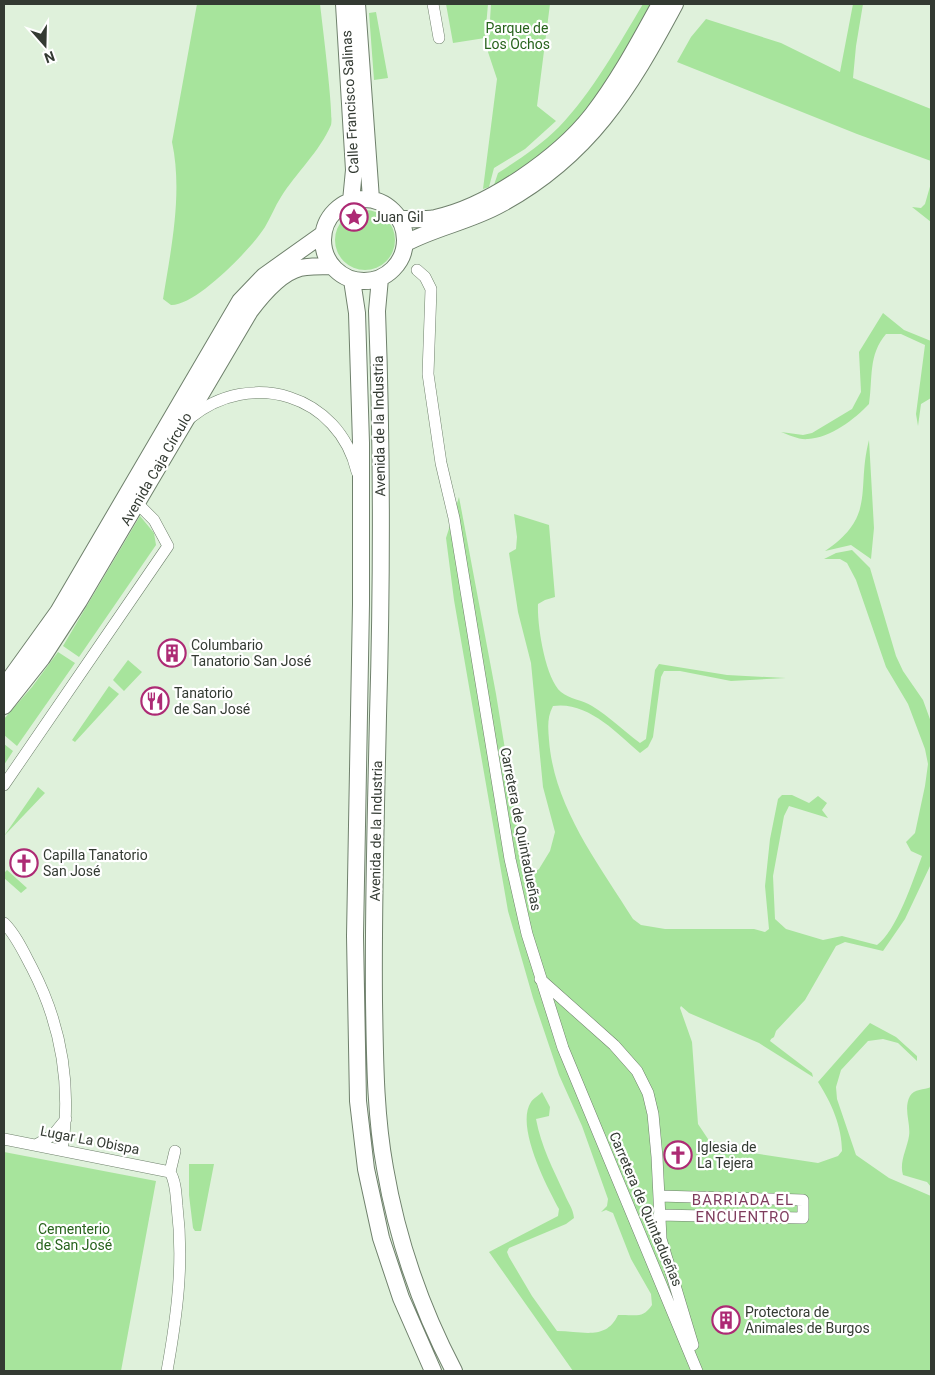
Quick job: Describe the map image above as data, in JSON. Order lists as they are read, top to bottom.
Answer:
{
  "streets": {
    "main road": ["Calle Francisco Salinas", "Avenida de la Industria", "Avenida Caja Círculo"],
    "street": ["Carretera de Quintadueñas", "Lugar La Obispa"]
  },
  "crossings": [
    ["Calle Francisco Salinas", "Avenida de la Industria"],
    ["Calle Francisco Salinas", "Avenida Caja Círculo"],
    ["Avenida de la Industria", "Avenida Caja Círculo"]
  ],
  "districts": ["BARRIADA EL ENCUENTRO"],
  "parks": ["Parque de Los Ochos", "Cementerio de San José"],
  "places": {
    "place": ["Juan Gil"],
    "building": ["Columbario Tanatorio San José", "Protectora de Animales de Burgos"],
    "restaurant": ["Tanatorio de San José"],
    "church": ["Capilla Tanatorio San José", "Iglesia de La Tejera"]
  },
  "north": "bottom"
}
